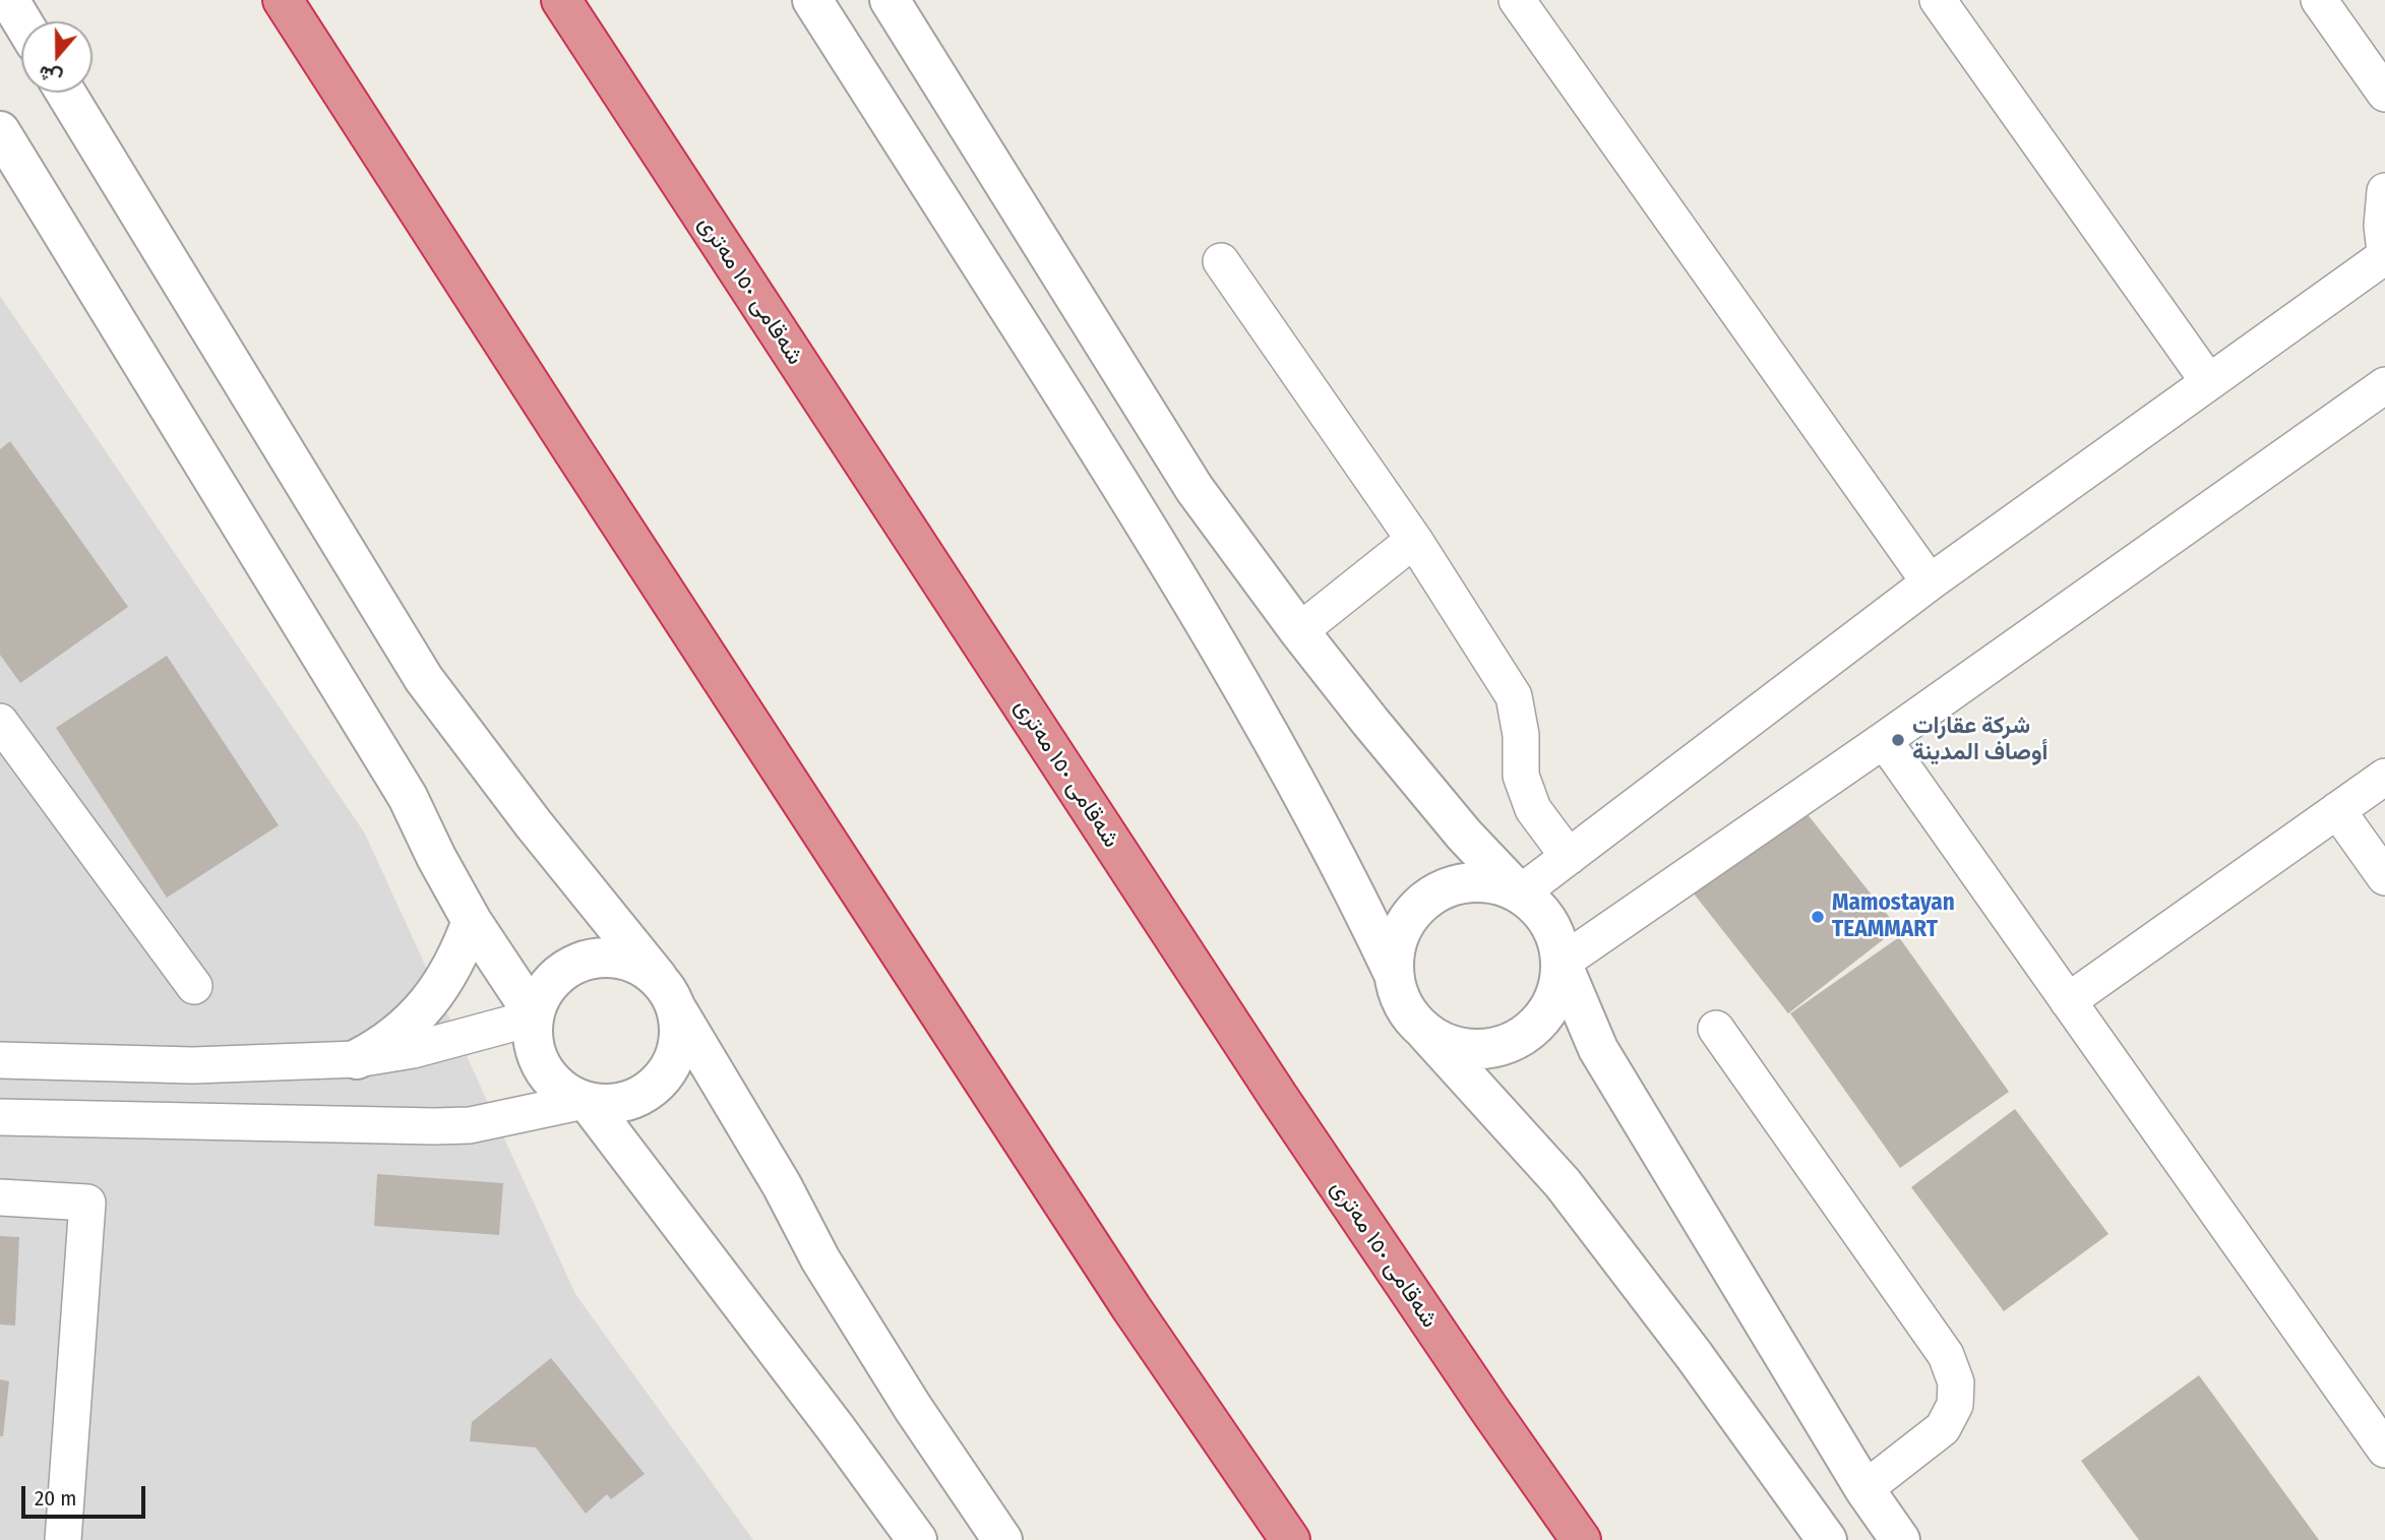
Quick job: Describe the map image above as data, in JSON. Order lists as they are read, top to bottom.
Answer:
{
  "streets": {
    "highway": ["شەقامی ١٥٠ مەتری"]
  },
  "places": ["شركة عقارات أوصاف المدينة", "Mamostayan TEAMMART"],
  "scale_bar": "20 m",
  "north": "bottom"
}
